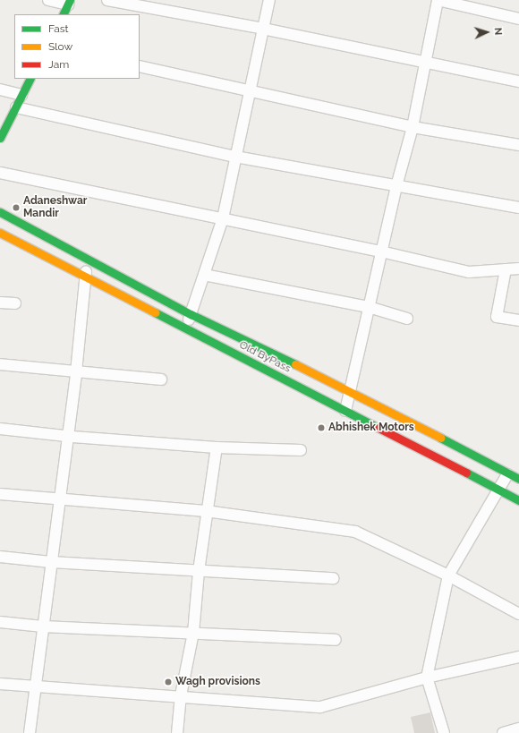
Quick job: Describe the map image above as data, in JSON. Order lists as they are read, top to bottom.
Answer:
{
  "streets": {
    "main road": ["Old ByPass"]
  },
  "places": ["Adaneshwar Mandir", "Abhishek Motors", "Wagh provisions"],
  "legend": ["Fast", "Slow", "Jam"],
  "north": "right"
}
